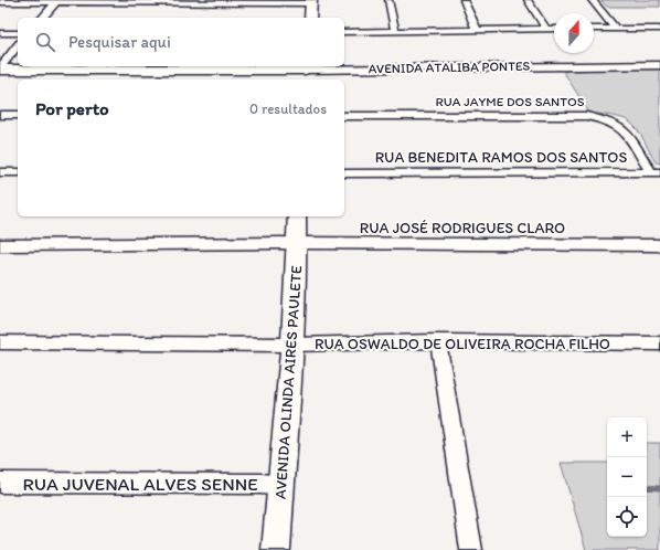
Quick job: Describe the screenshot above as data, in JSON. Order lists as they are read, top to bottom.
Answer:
{
  "streets": {
    "street": [
      "AVENIDA ATALIBA PONTES",
      "RUA JAYME DOS SANTOS",
      "RUA BENEDITA RAMOS DOS SANTOS",
      "RUA JOSÉ RODRIGUES CLARO",
      "RUA OSWALDO DE OLIVEIRA ROCHA FILHO",
      "AVENIDA OLINDA AIRES PAULETE",
      "RUA JUVENAL ALVES SENNE"
    ]
  },
  "crossings": [
    ["RUA JAYME DOS SANTOS", "RUA BENEDITA RAMOS DOS SANTOS"],
    ["RUA JOSÉ RODRIGUES CLARO", "AVENIDA OLINDA AIRES PAULETE"],
    ["RUA OSWALDO DE OLIVEIRA ROCHA FILHO", "AVENIDA OLINDA AIRES PAULETE"],
    ["AVENIDA OLINDA AIRES PAULETE", "RUA JUVENAL ALVES SENNE"]
  ],
  "north": "top",
  "page": {
    "search": "Pesquisar aqui",
    "heading": ["Por perto", "0 resultados"],
    "map_buttons": ["+", "−"]
  }
}
